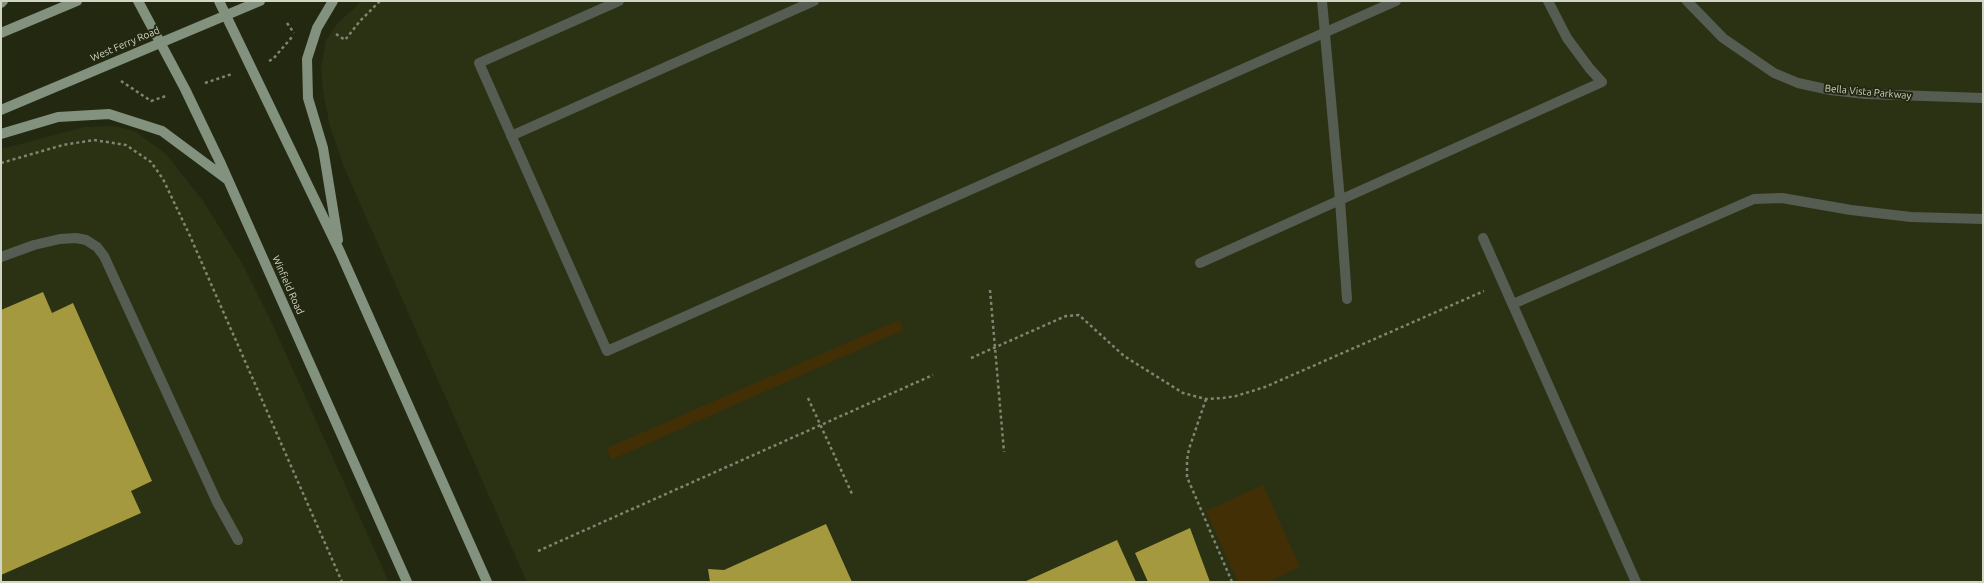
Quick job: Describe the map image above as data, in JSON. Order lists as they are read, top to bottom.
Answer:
{
  "streets": {
    "main road": ["West Ferry Road", "Winfield Road"],
    "street": ["Bella Vista Parkway"]
  },
  "crossings": [
    ["West Ferry Road", "Winfield Road"]
  ]
}
